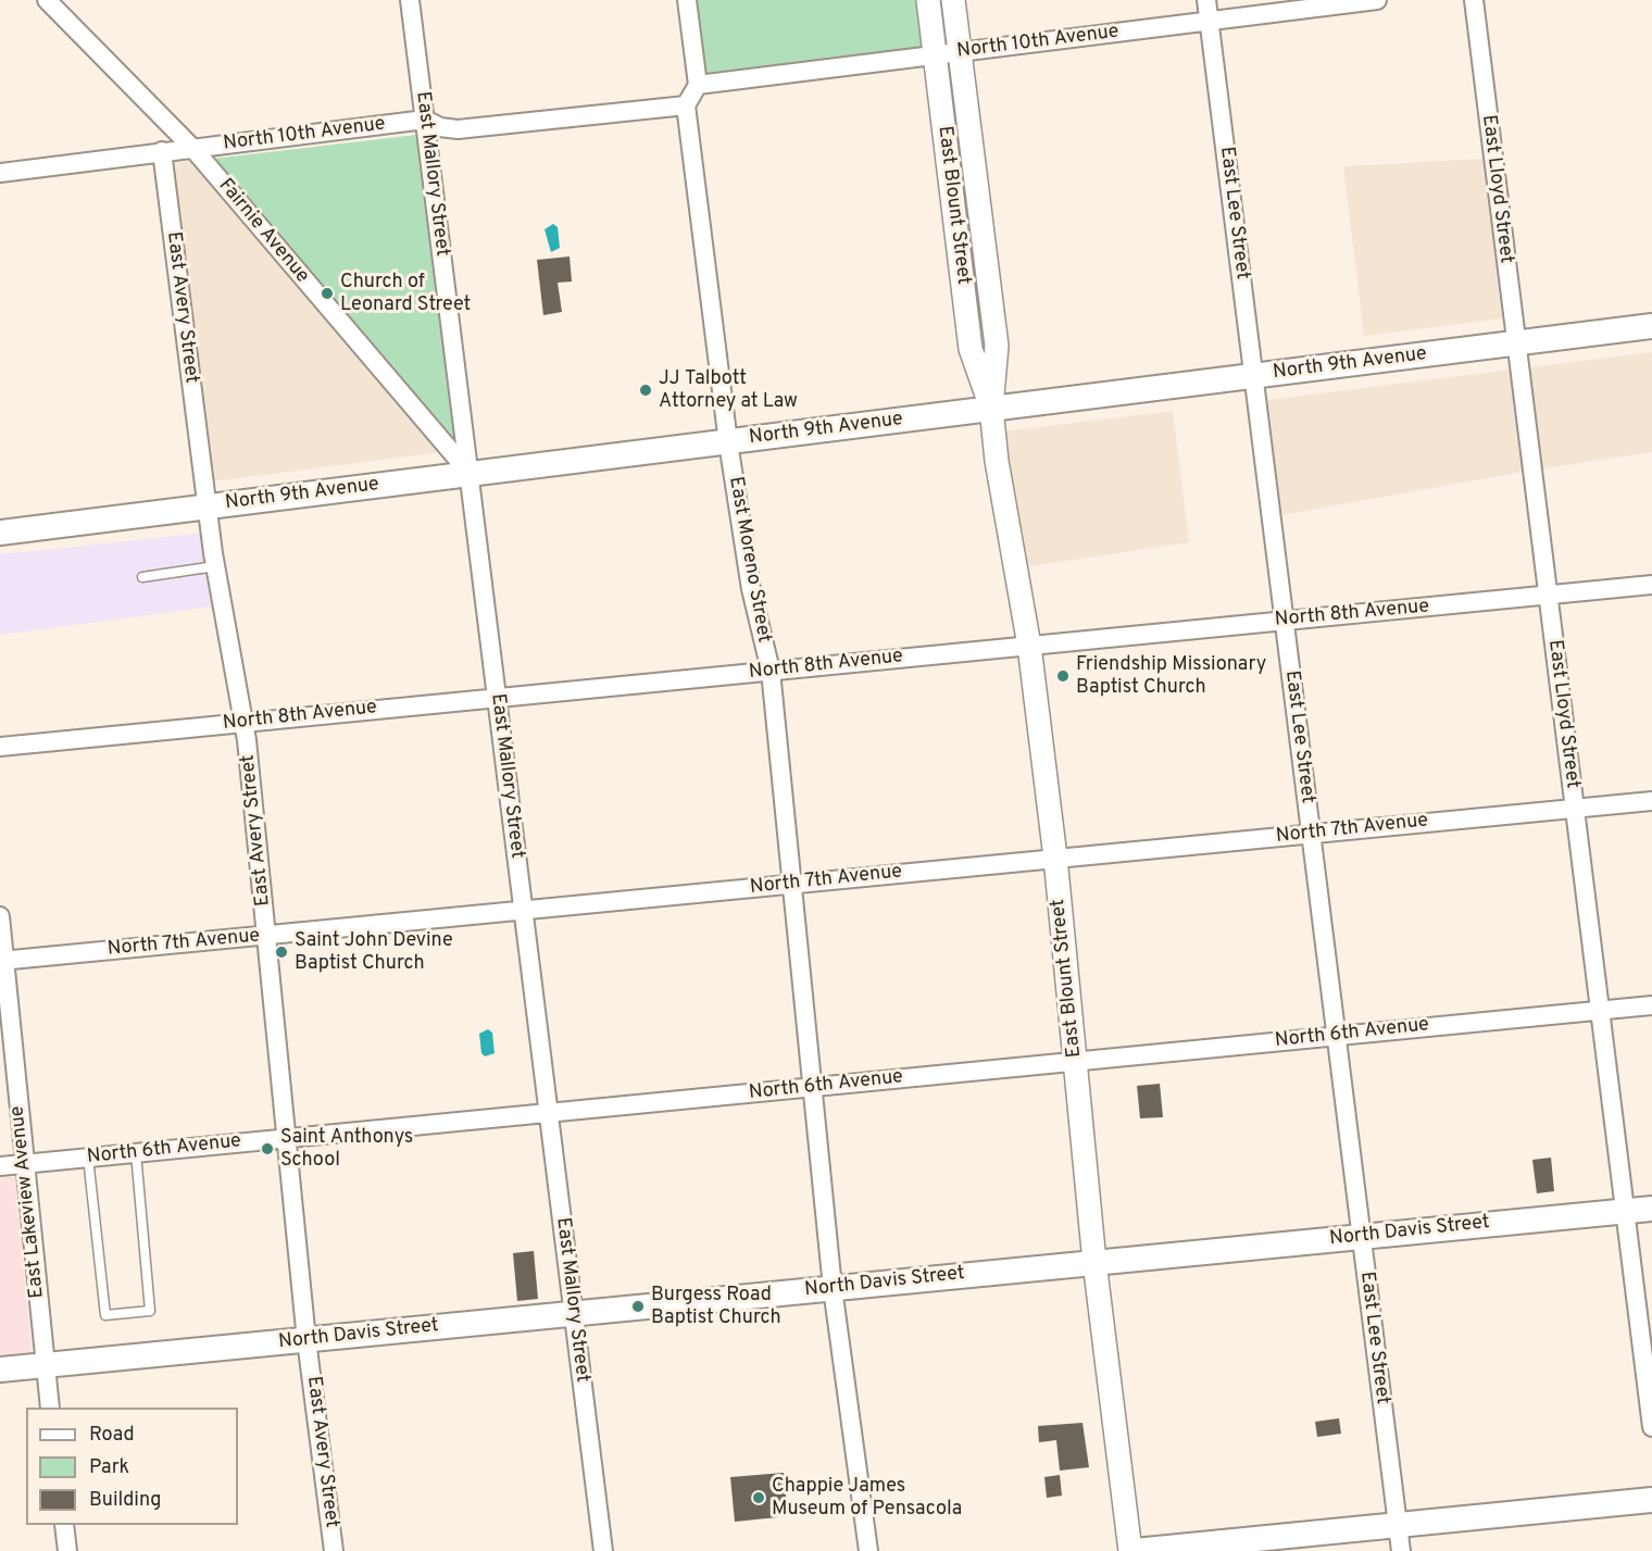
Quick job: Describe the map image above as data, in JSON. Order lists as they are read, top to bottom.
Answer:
{
  "streets": {
    "main road": ["North 9th Avenue", "North Davis Street"],
    "street": [
      "North 10th Avenue",
      "East Mallory Street",
      "East Lloyd Street",
      "East Blount Street",
      "East Lee Street",
      "Fairnie Avenue",
      "East Avery Street",
      "East Moreno Street",
      "North 8th Avenue",
      "North 7th Avenue",
      "North 6th Avenue",
      "East Lakeview Avenue"
    ]
  },
  "crossings": [
    ["North 10th Avenue", "East Mallory Street"],
    ["North 10th Avenue", "East Blount Street"],
    ["North 10th Avenue", "East Lee Street"],
    ["North 10th Avenue", "Fairnie Avenue"],
    ["North 10th Avenue", "East Avery Street"],
    ["North 10th Avenue", "East Moreno Street"],
    ["East Mallory Street", "Fairnie Avenue"],
    ["East Mallory Street", "North 9th Avenue"],
    ["East Mallory Street", "North 8th Avenue"],
    ["East Mallory Street", "North 7th Avenue"],
    ["East Mallory Street", "North 6th Avenue"],
    ["East Mallory Street", "North Davis Street"],
    ["East Lloyd Street", "North 9th Avenue"],
    ["East Lloyd Street", "North 8th Avenue"],
    ["East Lloyd Street", "North 7th Avenue"],
    ["East Lloyd Street", "North 6th Avenue"],
    ["East Lloyd Street", "North Davis Street"],
    ["East Blount Street", "North 9th Avenue"],
    ["East Blount Street", "North 8th Avenue"],
    ["East Blount Street", "North 7th Avenue"],
    ["East Blount Street", "North 6th Avenue"],
    ["East Blount Street", "North Davis Street"],
    ["East Lee Street", "North 9th Avenue"],
    ["East Lee Street", "North 8th Avenue"],
    ["East Lee Street", "North 7th Avenue"],
    ["East Lee Street", "North 6th Avenue"],
    ["East Lee Street", "North Davis Street"],
    ["Fairnie Avenue", "North 9th Avenue"],
    ["East Avery Street", "North 9th Avenue"],
    ["East Avery Street", "North 8th Avenue"],
    ["East Avery Street", "North 7th Avenue"],
    ["East Avery Street", "North 6th Avenue"],
    ["East Avery Street", "North Davis Street"],
    ["North 9th Avenue", "East Moreno Street"],
    ["East Moreno Street", "North 8th Avenue"],
    ["East Moreno Street", "North 7th Avenue"],
    ["East Moreno Street", "North 6th Avenue"],
    ["East Moreno Street", "North Davis Street"],
    ["North 7th Avenue", "East Lakeview Avenue"],
    ["North 6th Avenue", "East Lakeview Avenue"],
    ["East Lakeview Avenue", "North Davis Street"]
  ],
  "places": [
    "Church of Leonard Street",
    "JJ Talbott Attorney at Law",
    "Friendship Missionary Baptist Church",
    "Saint John Devine Baptist Church",
    "Saint Anthonys School",
    "Burgess Road Baptist Church",
    "Chappie James Museum of Pensacola"
  ],
  "legend": ["Road", "Park", "Building"]
}
